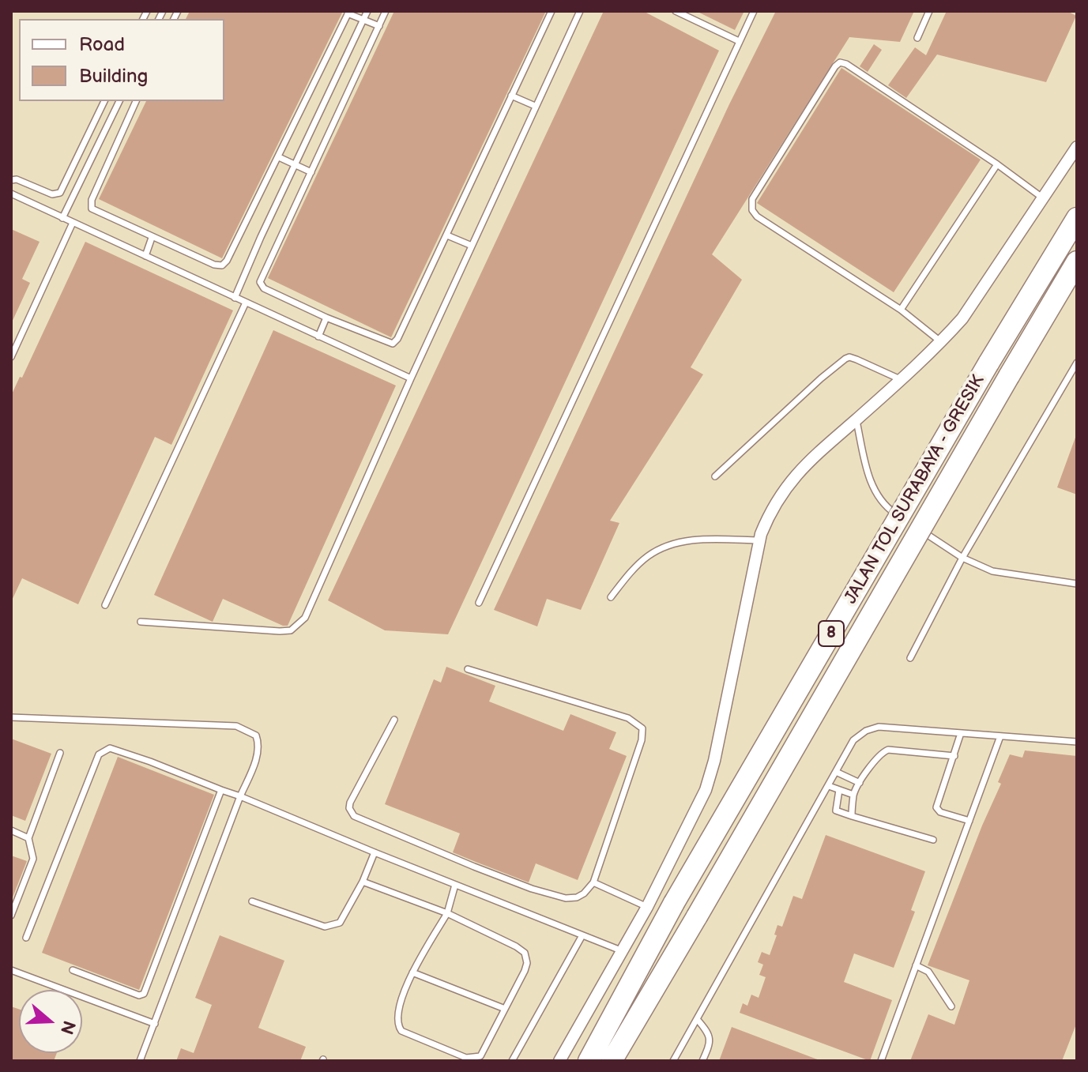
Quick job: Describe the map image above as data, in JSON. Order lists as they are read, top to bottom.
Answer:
{
  "streets": {
    "highway": ["JALAN TOL SURABAYA - GRESIK", "8"]
  },
  "legend": ["Road", "Building"],
  "north": "right"
}
